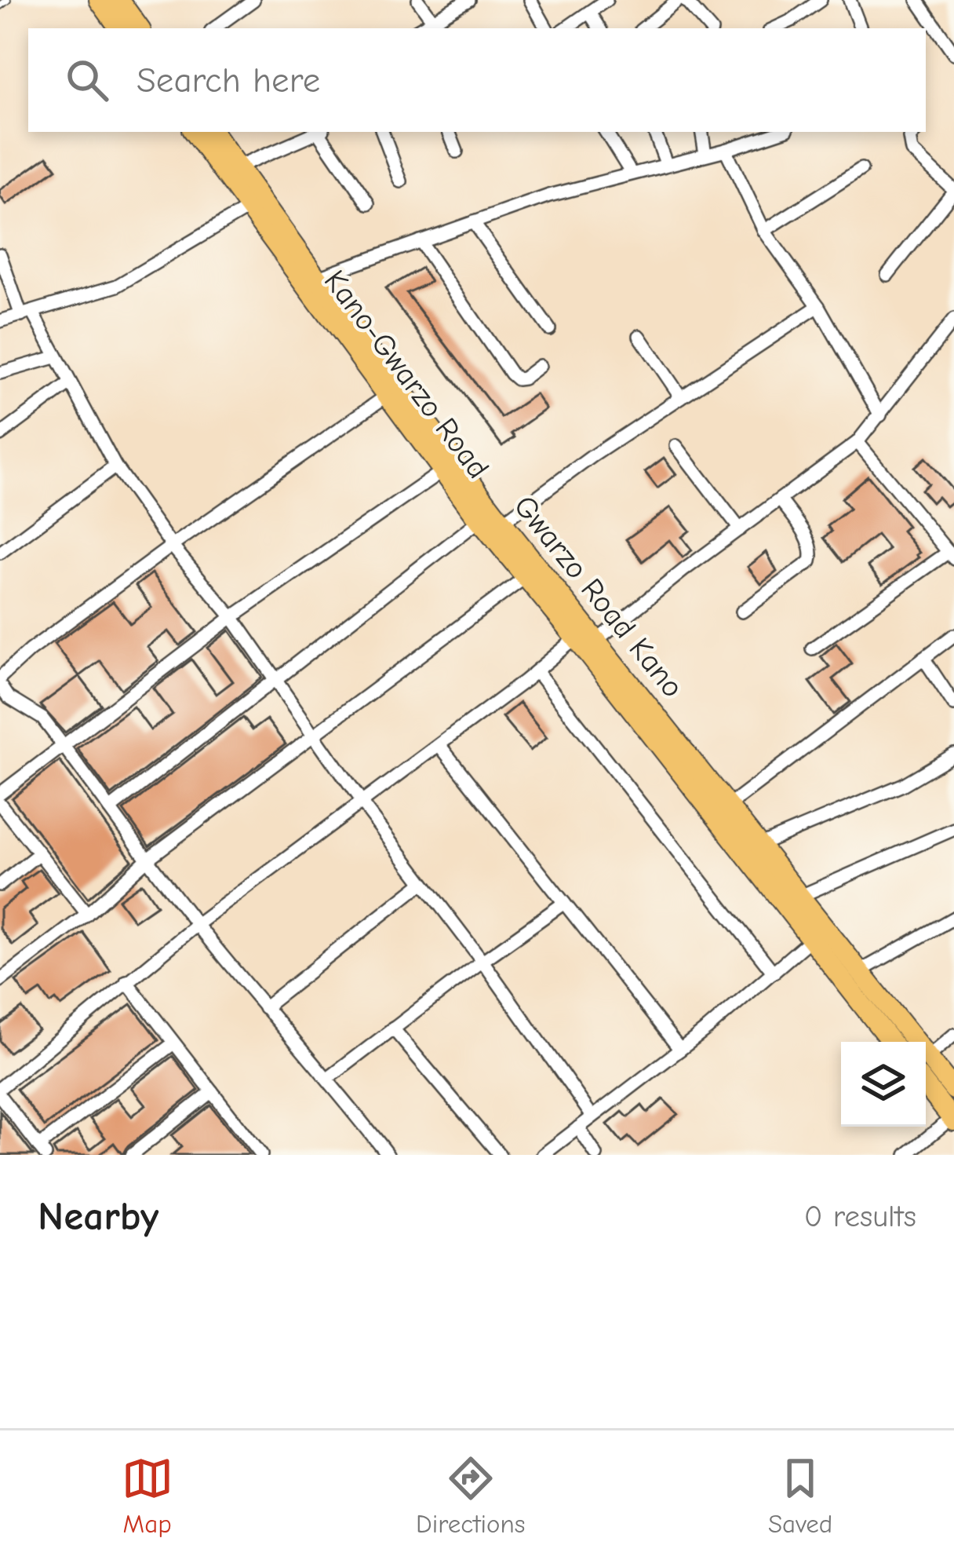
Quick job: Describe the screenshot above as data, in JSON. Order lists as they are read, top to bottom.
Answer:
{
  "streets": {
    "main road": ["Kano-Gwarzo Road", "Gwarzo Road Kano"]
  },
  "crossings": [
    ["Kano-Gwarzo Road", "Gwarzo Road Kano"]
  ],
  "page": {
    "search": "Search here",
    "heading": ["Nearby", "0 results"],
    "nav": ["Map", "Directions", "Saved"]
  }
}
